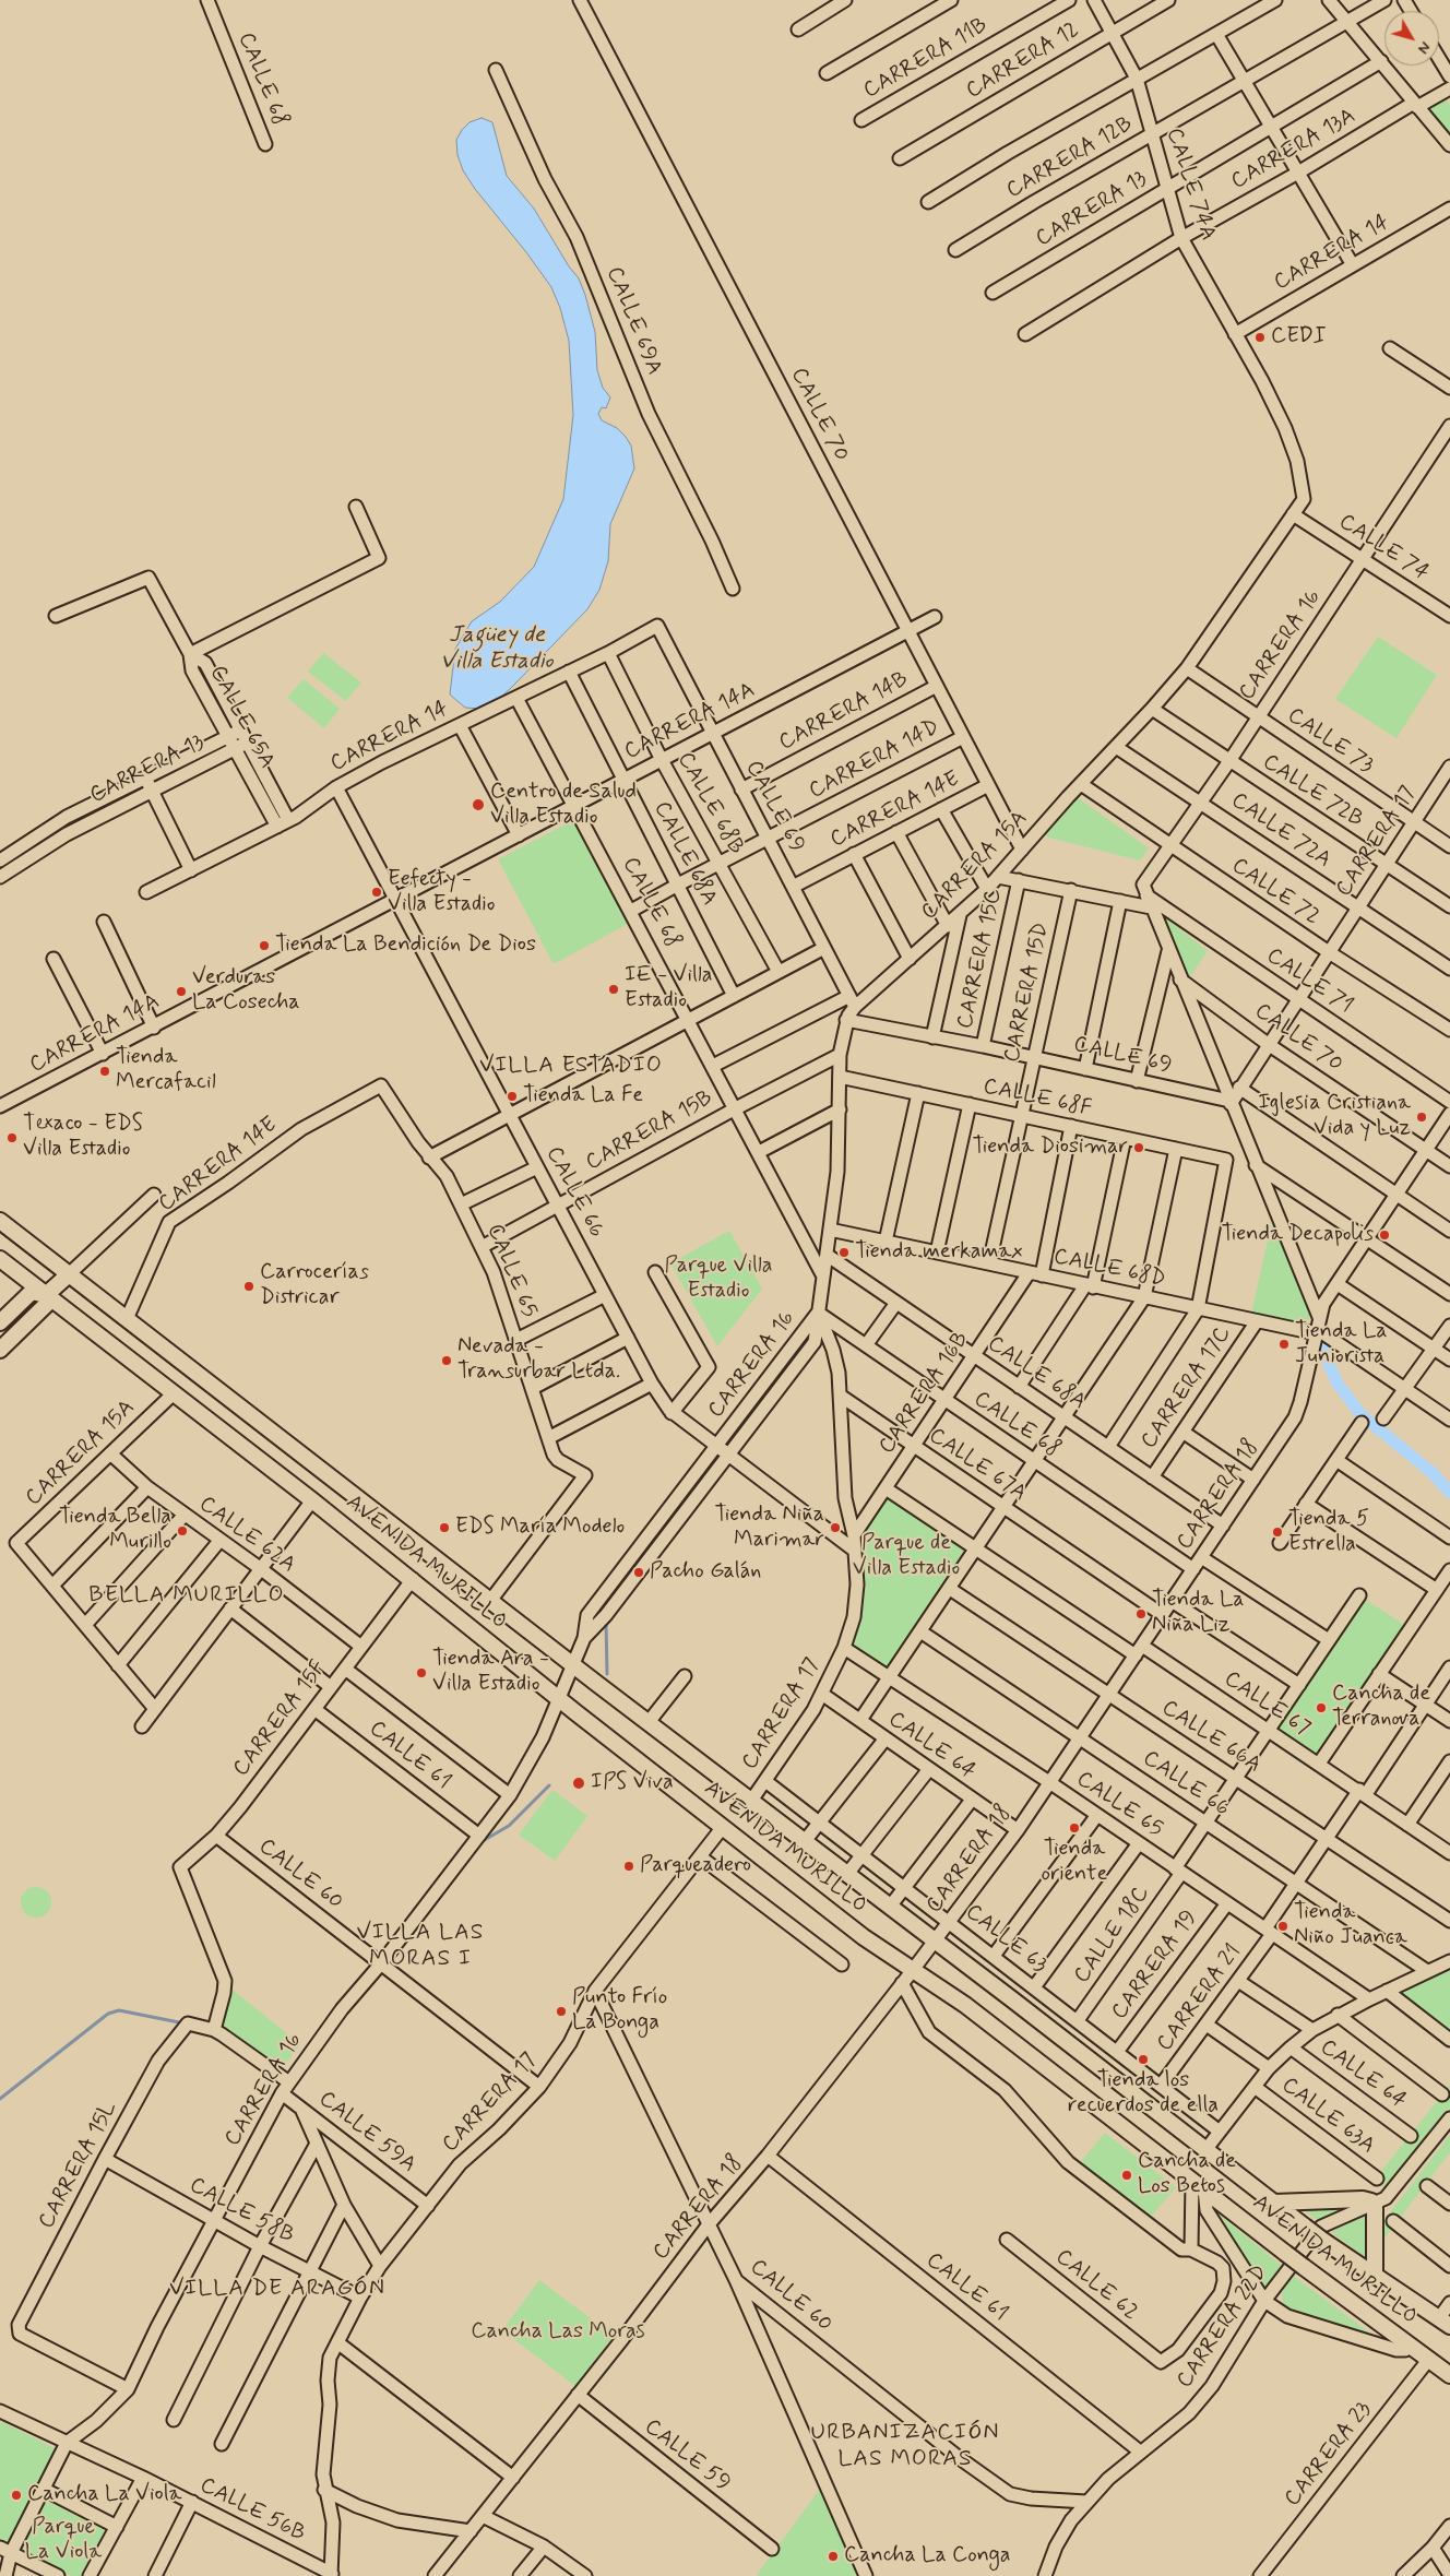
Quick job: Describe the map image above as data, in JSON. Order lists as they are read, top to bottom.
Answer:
{
  "streets": {
    "main road": ["AVENIDA MURILLO"],
    "street": [
      "CARRERA 11B",
      "CARRERA 12",
      "CALLE 68",
      "CARRERA 13A",
      "CARRERA 12B",
      "CALLE 74A",
      "CARRERA 13",
      "CARRERA 14",
      "CALLE 69A",
      "CALLE 70",
      "CALLE 74",
      "CARRERA 16",
      "CARRERA 14B",
      "CALLE 65A",
      "CARRERA 14A",
      "CALLE 73",
      "CARRERA 14D",
      "CALLE 72B",
      "CALLE 68B",
      "CALLE 69",
      "CARRERA 14E",
      "CALLE 72A",
      "CARRERA 17",
      "CALLE 68A",
      "CARRERA 15A",
      "CALLE 72",
      "CARRERA 15C",
      "CALLE 71",
      "CARRERA 15D",
      "CALLE 68F",
      "CARRERA 15B",
      "CALLE 66",
      "CALLE 68D",
      "CALLE 65",
      "CARRERA 17C",
      "CARRERA 16B",
      "CALLE 67A",
      "CARRERA 18",
      "CALLE 62A",
      "CALLE 67",
      "CARRERA 15F",
      "CALLE 66A",
      "CALLE 64",
      "CALLE 61",
      "CALLE 60",
      "CALLE 18C",
      "CALLE 63",
      "CARRERA 19",
      "CARRERA 21",
      "CALLE 63A",
      "CALLE 59A",
      "CARRERA 15L",
      "CALLE 58B",
      "CALLE 62",
      "CARRERA 22D",
      "CARRERA 23",
      "CALLE 59",
      "CALLE 56B"
    ]
  },
  "crossings": [
    ["CARRERA 12", "CALLE 74A"],
    ["CALLE 68", "CARRERA 14"],
    ["CALLE 68", "CARRERA 16"],
    ["CALLE 68", "CARRERA 14A"],
    ["CALLE 68", "CARRERA 14D"],
    ["CALLE 68", "CARRERA 15A"],
    ["CALLE 68", "CARRERA 15B"],
    ["CALLE 68", "CARRERA 16B"],
    ["CALLE 68", "CARRERA 18"],
    ["CARRERA 13A", "CALLE 74A"],
    ["CARRERA 12B", "CALLE 74A"],
    ["CALLE 74A", "CARRERA 13"],
    ["CALLE 74A", "CARRERA 14"],
    ["CALLE 74A", "CARRERA 15A"],
    ["CARRERA 13", "CALLE 65A"],
    ["CARRERA 14", "CALLE 65A"],
    ["CARRERA 14", "CALLE 68B"],
    ["CARRERA 14", "CALLE 69"],
    ["CARRERA 14", "CALLE 68A"],
    ["CARRERA 14", "CALLE 66"],
    ["CALLE 70", "CARRERA 14B"],
    ["CALLE 70", "CARRERA 14A"],
    ["CALLE 70", "CARRERA 14D"],
    ["CALLE 70", "CARRERA 14E"],
    ["CALLE 70", "CARRERA 17"],
    ["CALLE 70", "CARRERA 15A"],
    ["CALLE 70", "CARRERA 18"],
    ["CALLE 74", "CARRERA 16"],
    ["CALLE 74", "CARRERA 15A"],
    ["CARRERA 16", "CALLE 73"],
    ["CARRERA 16", "CALLE 72B"],
    ["CARRERA 16", "CALLE 72A"],
    ["CARRERA 16", "CARRERA 15A"],
    ["CARRERA 16", "CALLE 72"],
    ["CARRERA 16", "CALLE 71"],
    ["CARRERA 16", "CALLE 66"],
    ["CARRERA 16", "AVENIDA MURILLO"],
    ["CARRERA 16", "CALLE 61"],
    ["CARRERA 16", "CALLE 60"],
    ["CARRERA 16", "CALLE 59A"],
    ["CARRERA 16", "CARRERA 15L"],
    ["CARRERA 16", "CALLE 58B"],
    ["CARRERA 16", "CALLE 56B"],
    ["CARRERA 14B", "CALLE 69"],
    ["CARRERA 14A", "CALLE 68B"],
    ["CARRERA 14A", "CALLE 69"],
    ["CARRERA 14A", "CALLE 68A"],
    ["CARRERA 14A", "CALLE 66"],
    ["CALLE 73", "CARRERA 17"],
    ["CALLE 73", "CARRERA 15A"],
    ["CARRERA 14D", "CALLE 68B"],
    ["CARRERA 14D", "CALLE 69"],
    ["CARRERA 14D", "CALLE 68A"],
    ["CALLE 72B", "CARRERA 17"],
    ["CALLE 72B", "CARRERA 15A"],
    ["CALLE 69", "CARRERA 14E"],
    ["CALLE 69", "CARRERA 17"],
    ["CALLE 69", "CARRERA 15A"],
    ["CALLE 69", "CARRERA 15C"],
    ["CALLE 69", "CARRERA 15D"],
    ["CARRERA 14E", "CALLE 65"],
    ["CARRERA 14E", "AVENIDA MURILLO"],
    ["CALLE 72A", "CARRERA 17"],
    ["CALLE 72A", "CARRERA 15A"],
    ["CARRERA 17", "CALLE 72"],
    ["CARRERA 17", "CALLE 71"],
    ["CARRERA 17", "CALLE 66"],
    ["CARRERA 17", "CALLE 65"],
    ["CARRERA 17", "CARRERA 16B"],
    ["CARRERA 17", "AVENIDA MURILLO"],
    ["CARRERA 17", "CALLE 64"],
    ["CARRERA 17", "CALLE 60"],
    ["CARRERA 17", "CALLE 63"],
    ["CARRERA 17", "CALLE 59A"],
    ["CARRERA 17", "CALLE 58B"],
    ["CALLE 68A", "CARRERA 15A"],
    ["CALLE 68A", "CARRERA 17C"],
    ["CALLE 68A", "CARRERA 16B"],
    ["CALLE 68A", "CARRERA 18"],
    ["CARRERA 15A", "CALLE 72"],
    ["CARRERA 15A", "CALLE 71"],
    ["CARRERA 15A", "CALLE 68F"],
    ["CARRERA 15A", "CARRERA 15B"],
    ["CARRERA 15A", "CALLE 68D"],
    ["CARRERA 15A", "CALLE 62A"],
    ["CARRERA 15A", "AVENIDA MURILLO"],
    ["CARRERA 15C", "CALLE 71"],
    ["CALLE 71", "CARRERA 15D"],
    ["CARRERA 15D", "CALLE 68F"],
    ["CARRERA 15D", "CALLE 68D"],
    ["CALLE 68F", "CARRERA 17C"],
    ["CARRERA 15B", "CALLE 66"],
    ["CARRERA 15B", "CALLE 65"],
    ["CALLE 66", "CARRERA 16B"],
    ["CALLE 66", "CARRERA 18"],
    ["CALLE 66", "CALLE 18C"],
    ["CALLE 66", "CARRERA 21"],
    ["CALLE 68D", "CARRERA 17C"],
    ["CALLE 68D", "CARRERA 16B"],
    ["CALLE 68D", "CARRERA 18"],
    ["CALLE 65", "CARRERA 18"],
    ["CALLE 65", "AVENIDA MURILLO"],
    ["CALLE 65", "CALLE 18C"],
    ["CALLE 65", "CARRERA 19"],
    ["CALLE 65", "CARRERA 21"],
    ["CARRERA 16B", "CALLE 67A"],
    ["CALLE 67A", "CARRERA 18"],
    ["CARRERA 18", "AVENIDA MURILLO"],
    ["CARRERA 18", "CALLE 67"],
    ["CARRERA 18", "CALLE 66A"],
    ["CARRERA 18", "CALLE 64"],
    ["CARRERA 18", "CALLE 61"],
    ["CARRERA 18", "CALLE 60"],
    ["CARRERA 18", "CALLE 63"],
    ["CARRERA 18", "CALLE 59"],
    ["CALLE 62A", "CARRERA 15F"],
    ["AVENIDA MURILLO", "CARRERA 15F"],
    ["AVENIDA MURILLO", "CARRERA 23"],
    ["CALLE 67", "CALLE 18C"],
    ["CALLE 67", "CARRERA 21"],
    ["CARRERA 15F", "CALLE 61"],
    ["CARRERA 15F", "CALLE 60"],
    ["CARRERA 15F", "CARRERA 15L"],
    ["CALLE 66A", "CALLE 18C"],
    ["CALLE 66A", "CARRERA 21"],
    ["CALLE 64", "CARRERA 21"],
    ["CALLE 61", "CARRERA 22D"],
    ["CALLE 60", "CARRERA 22D"],
    ["CALLE 18C", "CALLE 63"],
    ["CALLE 63", "CARRERA 19"],
    ["CALLE 63", "CARRERA 21"],
    ["CARRERA 21", "CALLE 63A"],
    ["CARRERA 15L", "CALLE 58B"]
  ],
  "districts": [
    "VILLA ESTADIO",
    "BELLA MURILLO",
    "VILLA LAS MORAS I",
    "VILLA DE ARAGÓN",
    "URBANIZACIÓN LAS MORAS"
  ],
  "water": ["Jagüey de Villa Estadio"],
  "parks": [
    "Parque Villa Estadio",
    "Parque de Villa Estadio",
    "Cancha Las Moras",
    "Parque La Viola"
  ],
  "places": [
    "CEDI",
    "Centro de Salud Villa Estadio",
    "Eefecty - Villa Estadio",
    "Tienda La Bendición De Dios",
    "IE - Villa Estadio",
    "Verduras La Cosecha",
    "Tienda Mercafacil",
    "Tienda La Fe",
    "Iglesia Cristiana Vida y Luz",
    "Texaco - EDS Villa Estadio",
    "Tienda Diosimar",
    "Tienda Decapolis",
    "Tienda merkamax",
    "Carrocerías Districar",
    "Tienda La Juniorista",
    "Nevada - Transurbar Ltda.",
    "EDS María Modelo",
    "Tienda Niña Marimar",
    "Tienda Bella Murillo",
    "Tienda 5 Estrella",
    "Pacho Galán",
    "Tienda La Niña Liz",
    "Tienda Ara - Villa Estadio",
    "Cancha de Terranova",
    "IPS Viva",
    "Tienda oriente",
    "Parqueadero",
    "Tienda Niño Juanca",
    "Punto Frío La Bonga",
    "Tienda los recuerdos de ella",
    "Cancha de Los Betos",
    "Cancha La Viola",
    "Cancha La Conga"
  ],
  "north": "bottom right"
}
